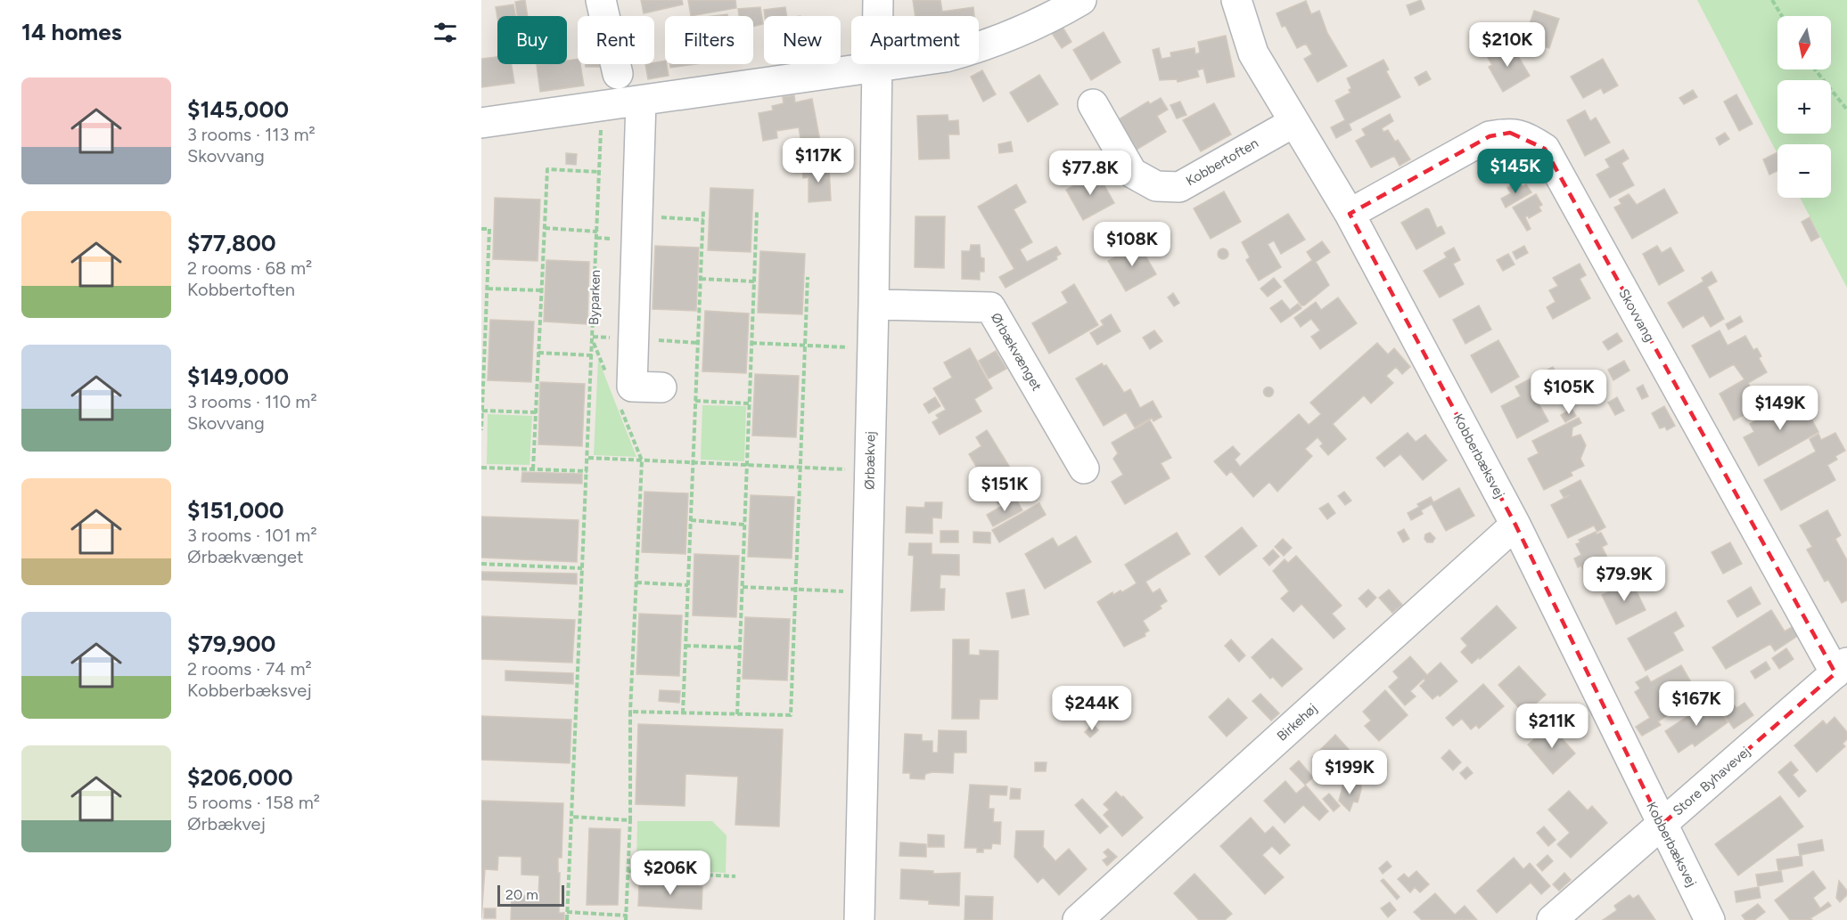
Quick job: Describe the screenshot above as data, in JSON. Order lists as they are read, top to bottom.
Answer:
{
  "streets": {
    "street": [
      "Kobbertoften",
      "Skovvang",
      "Ørbækvænget",
      "Kobberbæksvej",
      "Ørbækvej",
      "Birkehøj",
      "Store Byhavevej"
    ],
    "path": ["Byparken"]
  },
  "crossings": [
    ["Kobbertoften", "Kobberbæksvej"],
    ["Skovvang", "Kobberbæksvej"],
    ["Skovvang", "Store Byhavevej"],
    ["Ørbækvænget", "Ørbækvej"],
    ["Kobberbæksvej", "Birkehøj"],
    ["Kobberbæksvej", "Store Byhavevej"]
  ],
  "scale_bar": "20 m",
  "north": "bottom",
  "page": {
    "heading": "14 homes",
    "map_buttons": ["+", "−"],
    "chip": [
      "Buy",
      "Rent",
      "Filters",
      "New",
      "Apartment"
    ],
    "price": [
      "$210K",
      "$117K",
      "$145K",
      "$77.8K",
      "$108K",
      "$105K",
      "$149K",
      "$151K",
      "$79.9K",
      "$167K",
      "$244K",
      "$211K",
      "$199K",
      "$206K"
    ],
    "list": [
      {
        "name": "$145,000",
        "note": "3 rooms · 113 m² · Skovvang"
      },
      {
        "name": "$77,800",
        "note": "2 rooms · 68 m² · Kobbertoften"
      },
      {
        "name": "$149,000",
        "note": "3 rooms · 110 m² · Skovvang"
      },
      {
        "name": "$151,000",
        "note": "3 rooms · 101 m² · Ørbækvænget"
      },
      {
        "name": "$79,900",
        "note": "2 rooms · 74 m² · Kobberbæksvej"
      },
      {
        "name": "$206,000",
        "note": "5 rooms · 158 m² · Ørbækvej"
      }
    ],
    "scale": "20 m"
  }
}
